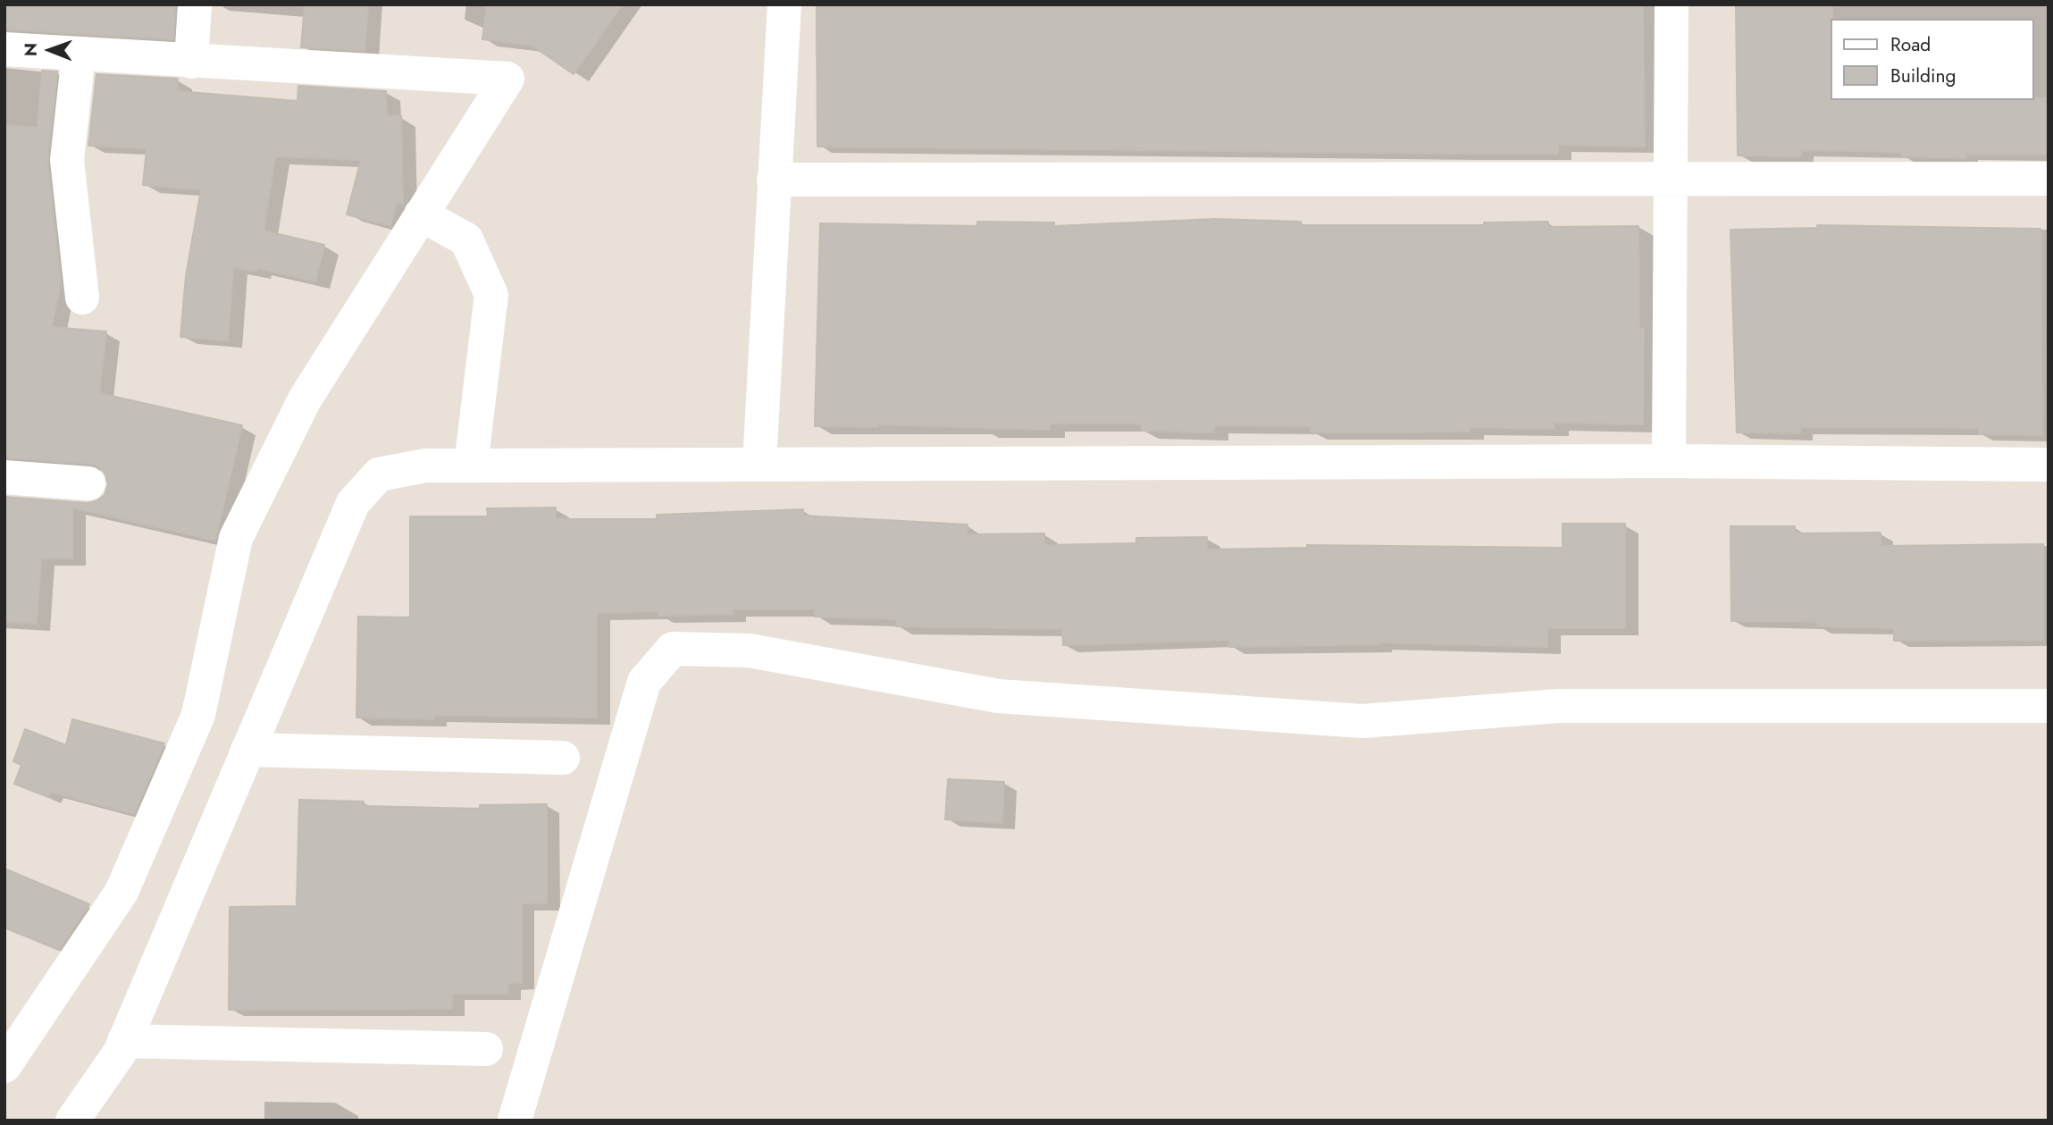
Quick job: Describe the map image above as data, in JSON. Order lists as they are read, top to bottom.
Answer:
{
  "legend": ["Road", "Building"],
  "north": "left"
}
